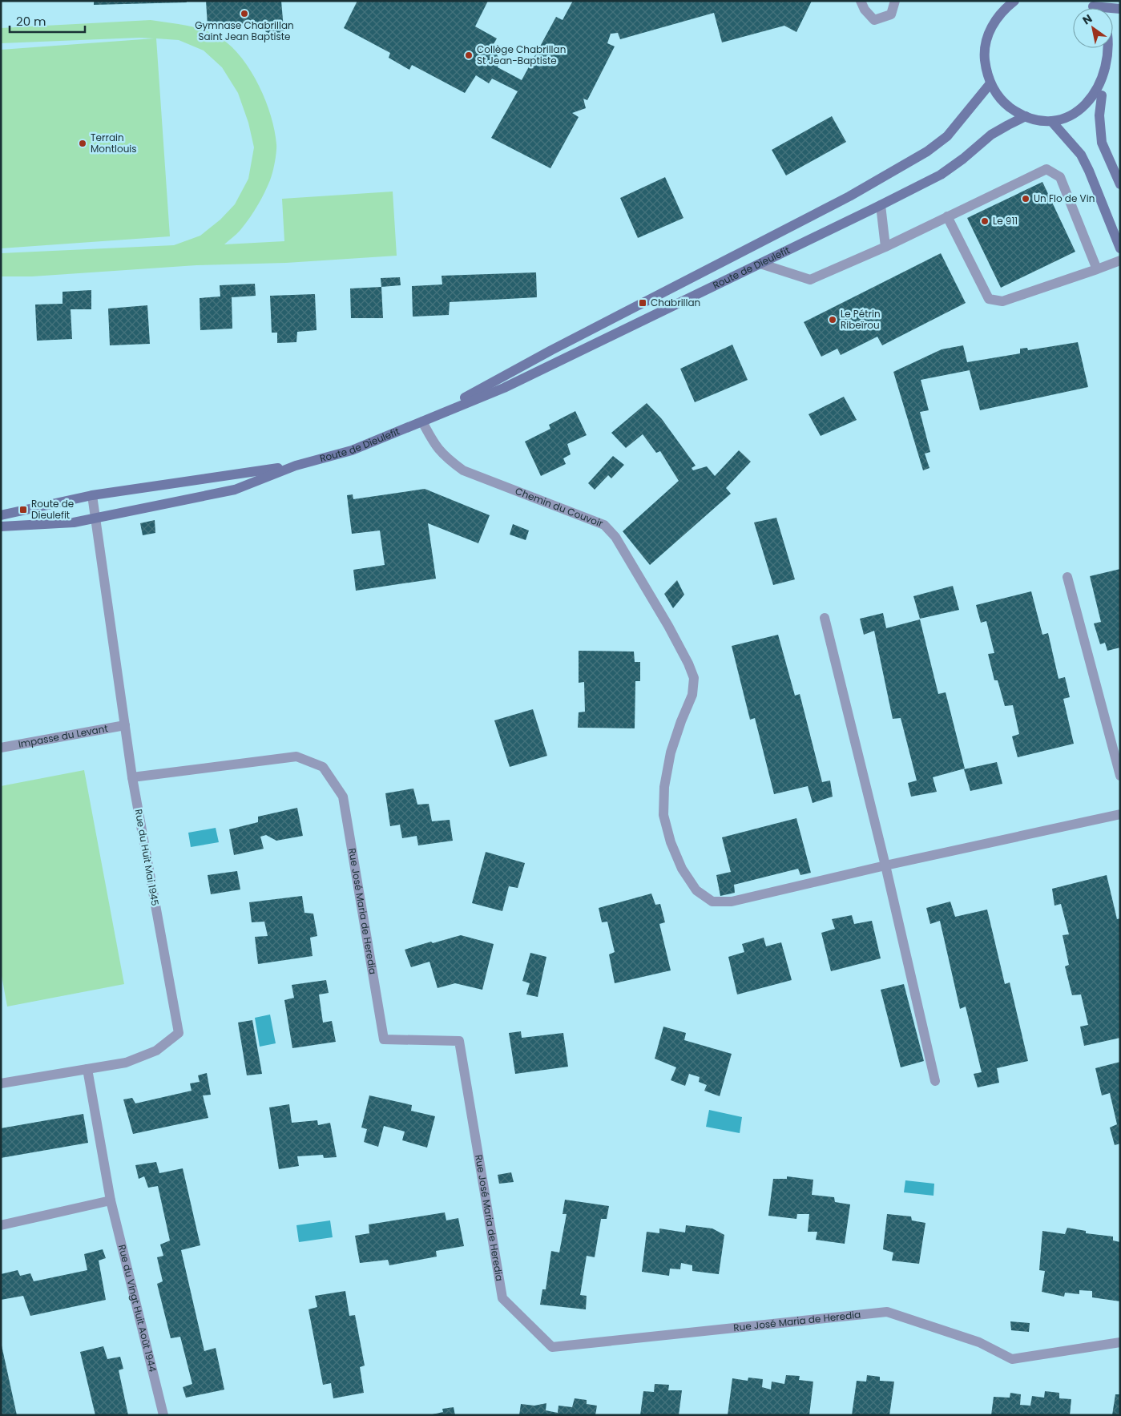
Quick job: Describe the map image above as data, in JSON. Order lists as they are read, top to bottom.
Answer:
{
  "streets": {
    "main road": ["Route de Dieulefit"],
    "street": [
      "Chemin du Couvoir",
      "Impasse du Levant",
      "Rue du Huit Mai 1945",
      "Rue José Maria de Heredia",
      "Rue du Vingt Huit Août 1944"
    ]
  },
  "crossings": [
    ["Route de Dieulefit", "Chemin du Couvoir"],
    ["Route de Dieulefit", "Rue du Huit Mai 1945"],
    ["Impasse du Levant", "Rue du Huit Mai 1945"],
    ["Rue du Huit Mai 1945", "Rue José Maria de Heredia"],
    ["Rue du Huit Mai 1945", "Rue du Vingt Huit Août 1944"]
  ],
  "places": {
    "other": [
      "Gymnase Chabrillan Saint Jean Baptiste",
      "Collège Chabrillan St Jean-Baptiste",
      "Terrain Montlouis",
      "Un Flo de Vin",
      "Le 911",
      "Le Pétrin Ribeïrou"
    ],
    "transit": ["Chabrillan", "Route de Dieulefit"]
  },
  "scale_bar": "20 m",
  "north": "top left"
}
